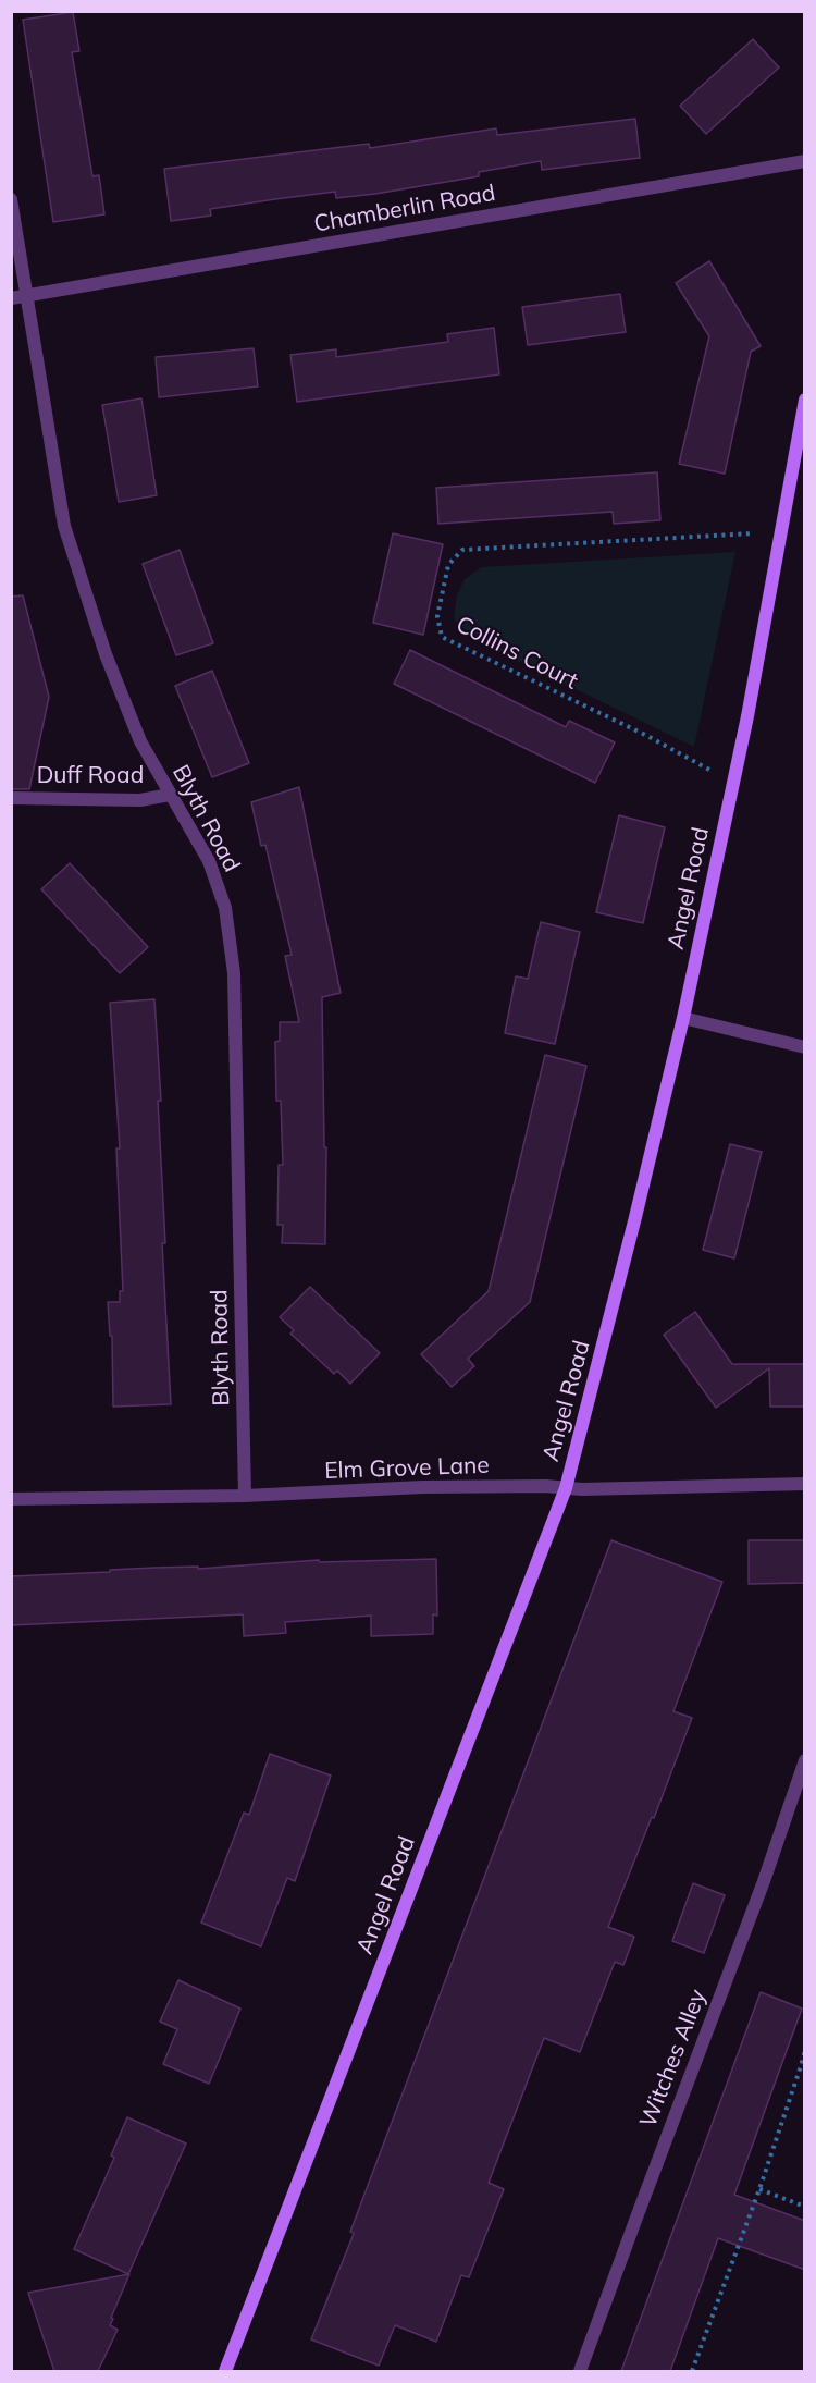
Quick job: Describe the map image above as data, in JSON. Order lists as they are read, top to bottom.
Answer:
{
  "streets": {
    "street": [
      "Chamberlin Road",
      "Duff Road",
      "Blyth Road",
      "Angel Road",
      "Elm Grove Lane",
      "Witches Alley"
    ],
    "path": ["Collins Court"]
  },
  "crossings": [
    ["Chamberlin Road", "Blyth Road"],
    ["Collins Court", "Angel Road"],
    ["Duff Road", "Blyth Road"],
    ["Blyth Road", "Elm Grove Lane"],
    ["Angel Road", "Elm Grove Lane"]
  ]
}
